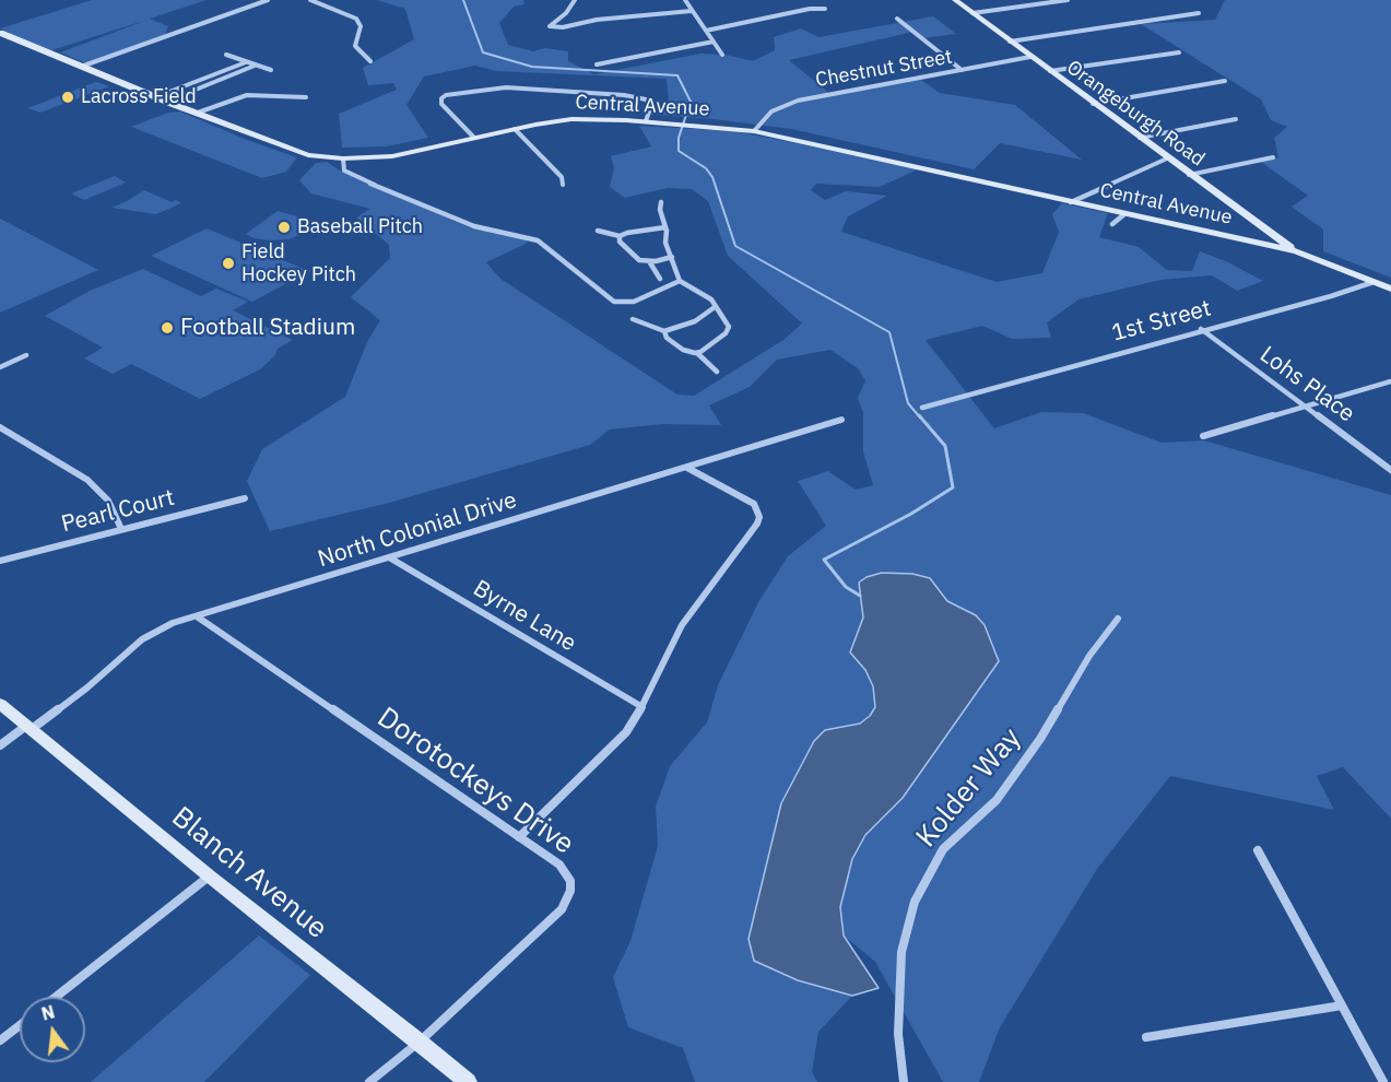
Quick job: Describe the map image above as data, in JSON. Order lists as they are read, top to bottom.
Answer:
{
  "streets": {
    "street": [
      "Chestnut Street",
      "Central Avenue",
      "Orangeburgh Road",
      "1st Street",
      "Lohs Place",
      "Pearl Court",
      "North Colonial Drive",
      "Byrne Lane",
      "Dorotockeys Drive",
      "Kolder Way",
      "Blanch Avenue"
    ]
  },
  "crossings": [
    ["Chestnut Street", "Central Avenue"],
    ["Chestnut Street", "Orangeburgh Road"],
    ["Central Avenue", "Orangeburgh Road"],
    ["1st Street", "Lohs Place"],
    ["North Colonial Drive", "Byrne Lane"],
    ["North Colonial Drive", "Dorotockeys Drive"],
    ["North Colonial Drive", "Blanch Avenue"],
    ["Dorotockeys Drive", "Blanch Avenue"]
  ],
  "places": [
    "Lacross Field",
    "Baseball Pitch",
    "Field Hockey Pitch",
    "Football Stadium"
  ],
  "north": "top"
}
